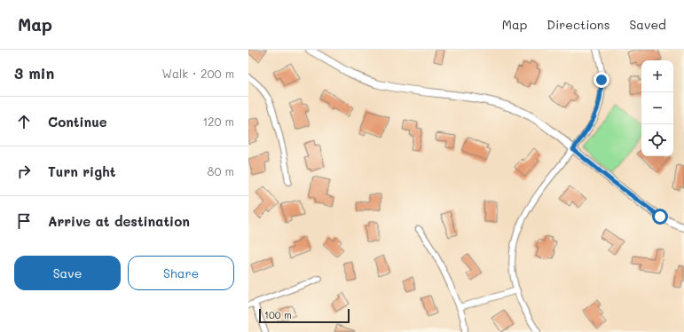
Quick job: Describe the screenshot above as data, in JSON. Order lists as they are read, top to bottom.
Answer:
{
  "scale_bar": "100 m",
  "page": {
    "header": "Map",
    "nav": ["Map", "Directions", "Saved"],
    "heading": ["3 min", "Walk · 200 m"],
    "map_buttons": ["+", "−"],
    "list": [
      ["Continue", "120 m"],
      ["Turn right", "80 m"],
      "Arrive at destination"
    ],
    "buttons": ["Save", "Share"],
    "scale": "100 m"
  }
}
